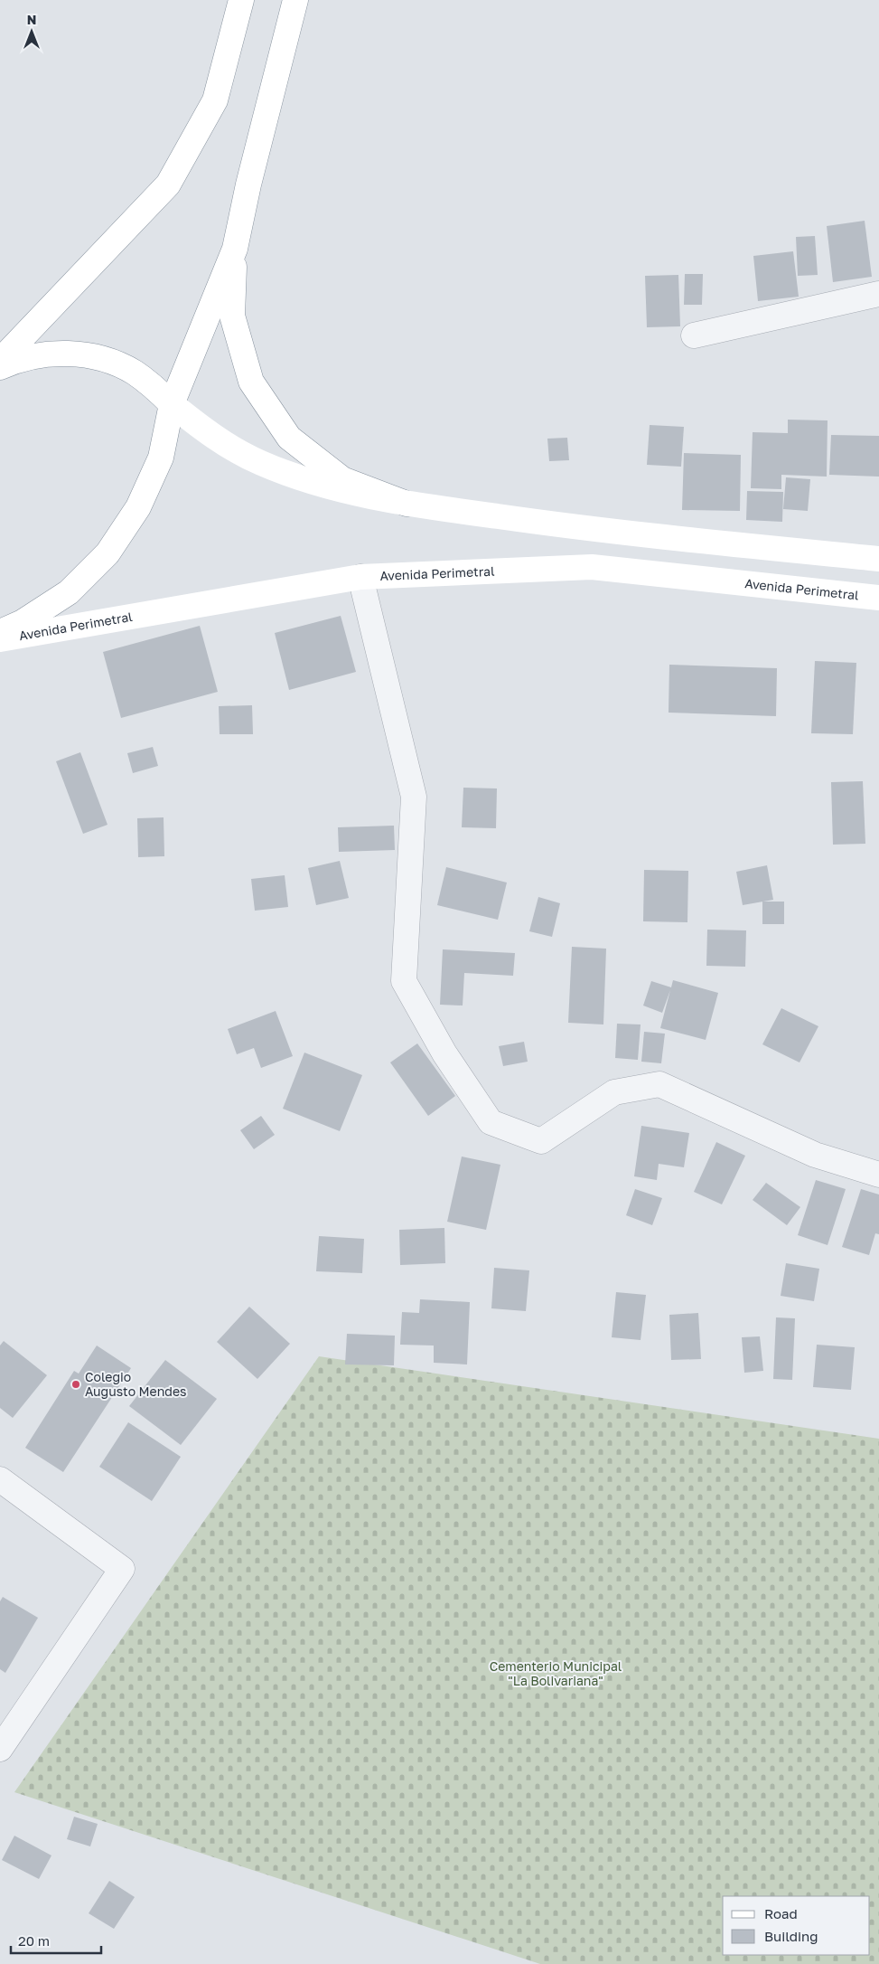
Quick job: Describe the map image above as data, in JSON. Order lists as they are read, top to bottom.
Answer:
{
  "streets": {
    "main road": ["Avenida Perimetral"]
  },
  "parks": ["Cementerio Municipal \"La Bolivariana\""],
  "places": ["Colegio Augusto Mendes"],
  "legend": ["Road", "Building"],
  "scale_bar": "20 m",
  "north": "top"
}
